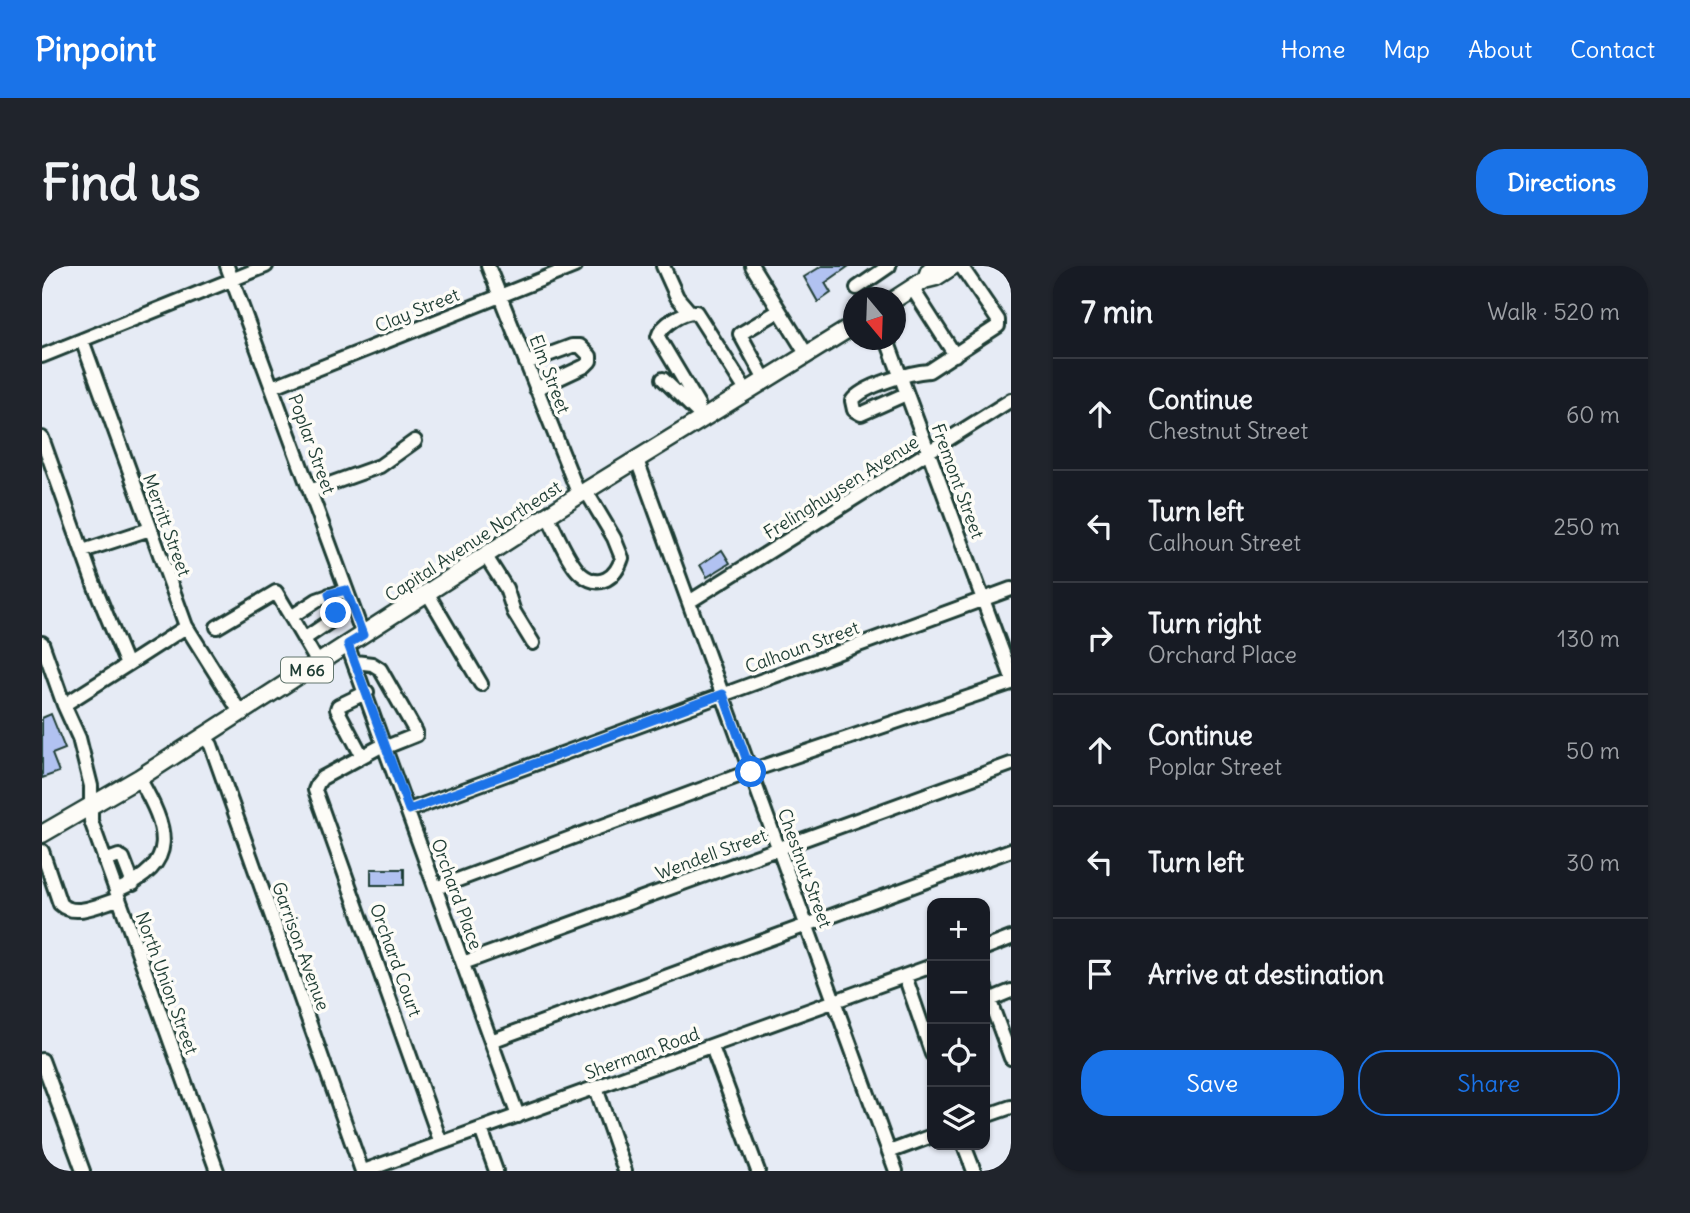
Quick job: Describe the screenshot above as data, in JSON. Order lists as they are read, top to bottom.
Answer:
{
  "streets": {
    "main road": ["Capital Avenue Northeast", "M 66"],
    "street": [
      "Clay Street",
      "Elm Street",
      "Poplar Street",
      "Fremont Street",
      "Frelinghuysen Avenue",
      "Merritt Street",
      "Calhoun Street",
      "Wendell Street",
      "Chestnut Street",
      "Orchard Place",
      "Garrison Avenue",
      "Orchard Court",
      "North Union Street",
      "Sherman Road"
    ]
  },
  "crossings": [
    ["Clay Street", "Elm Street"],
    ["Clay Street", "Poplar Street"],
    ["Elm Street", "Capital Avenue Northeast"],
    ["Poplar Street", "Capital Avenue Northeast"],
    ["Fremont Street", "Frelinghuysen Avenue"],
    ["Fremont Street", "Calhoun Street"],
    ["Frelinghuysen Avenue", "Chestnut Street"],
    ["Merritt Street", "Capital Avenue Northeast"],
    ["Capital Avenue Northeast", "Chestnut Street"],
    ["Capital Avenue Northeast", "Orchard Place"],
    ["Capital Avenue Northeast", "Garrison Avenue"],
    ["Capital Avenue Northeast", "North Union Street"],
    ["Calhoun Street", "Chestnut Street"],
    ["Calhoun Street", "Orchard Place"],
    ["Wendell Street", "Chestnut Street"],
    ["Wendell Street", "Orchard Place"],
    ["Chestnut Street", "Sherman Road"],
    ["Orchard Place", "Sherman Road"],
    ["Garrison Avenue", "Sherman Road"],
    ["Orchard Court", "Sherman Road"]
  ],
  "north": "bottom",
  "page": {
    "header": "Pinpoint",
    "nav": [
      "Home",
      "Map",
      "About",
      "Contact"
    ],
    "buttons": [
      "Directions",
      ["Save", "Share"]
    ],
    "title": "Find us",
    "heading": ["7 min", "Walk · 520 m"],
    "list": [
      ["Continue", "Chestnut Street", "60 m"],
      ["Turn left", "Calhoun Street", "250 m"],
      ["Turn right", "Orchard Place", "130 m"],
      ["Continue", "Poplar Street", "50 m"],
      ["Turn left", "30 m"],
      "Arrive at destination"
    ],
    "map_buttons": ["+", "−"]
  }
}
